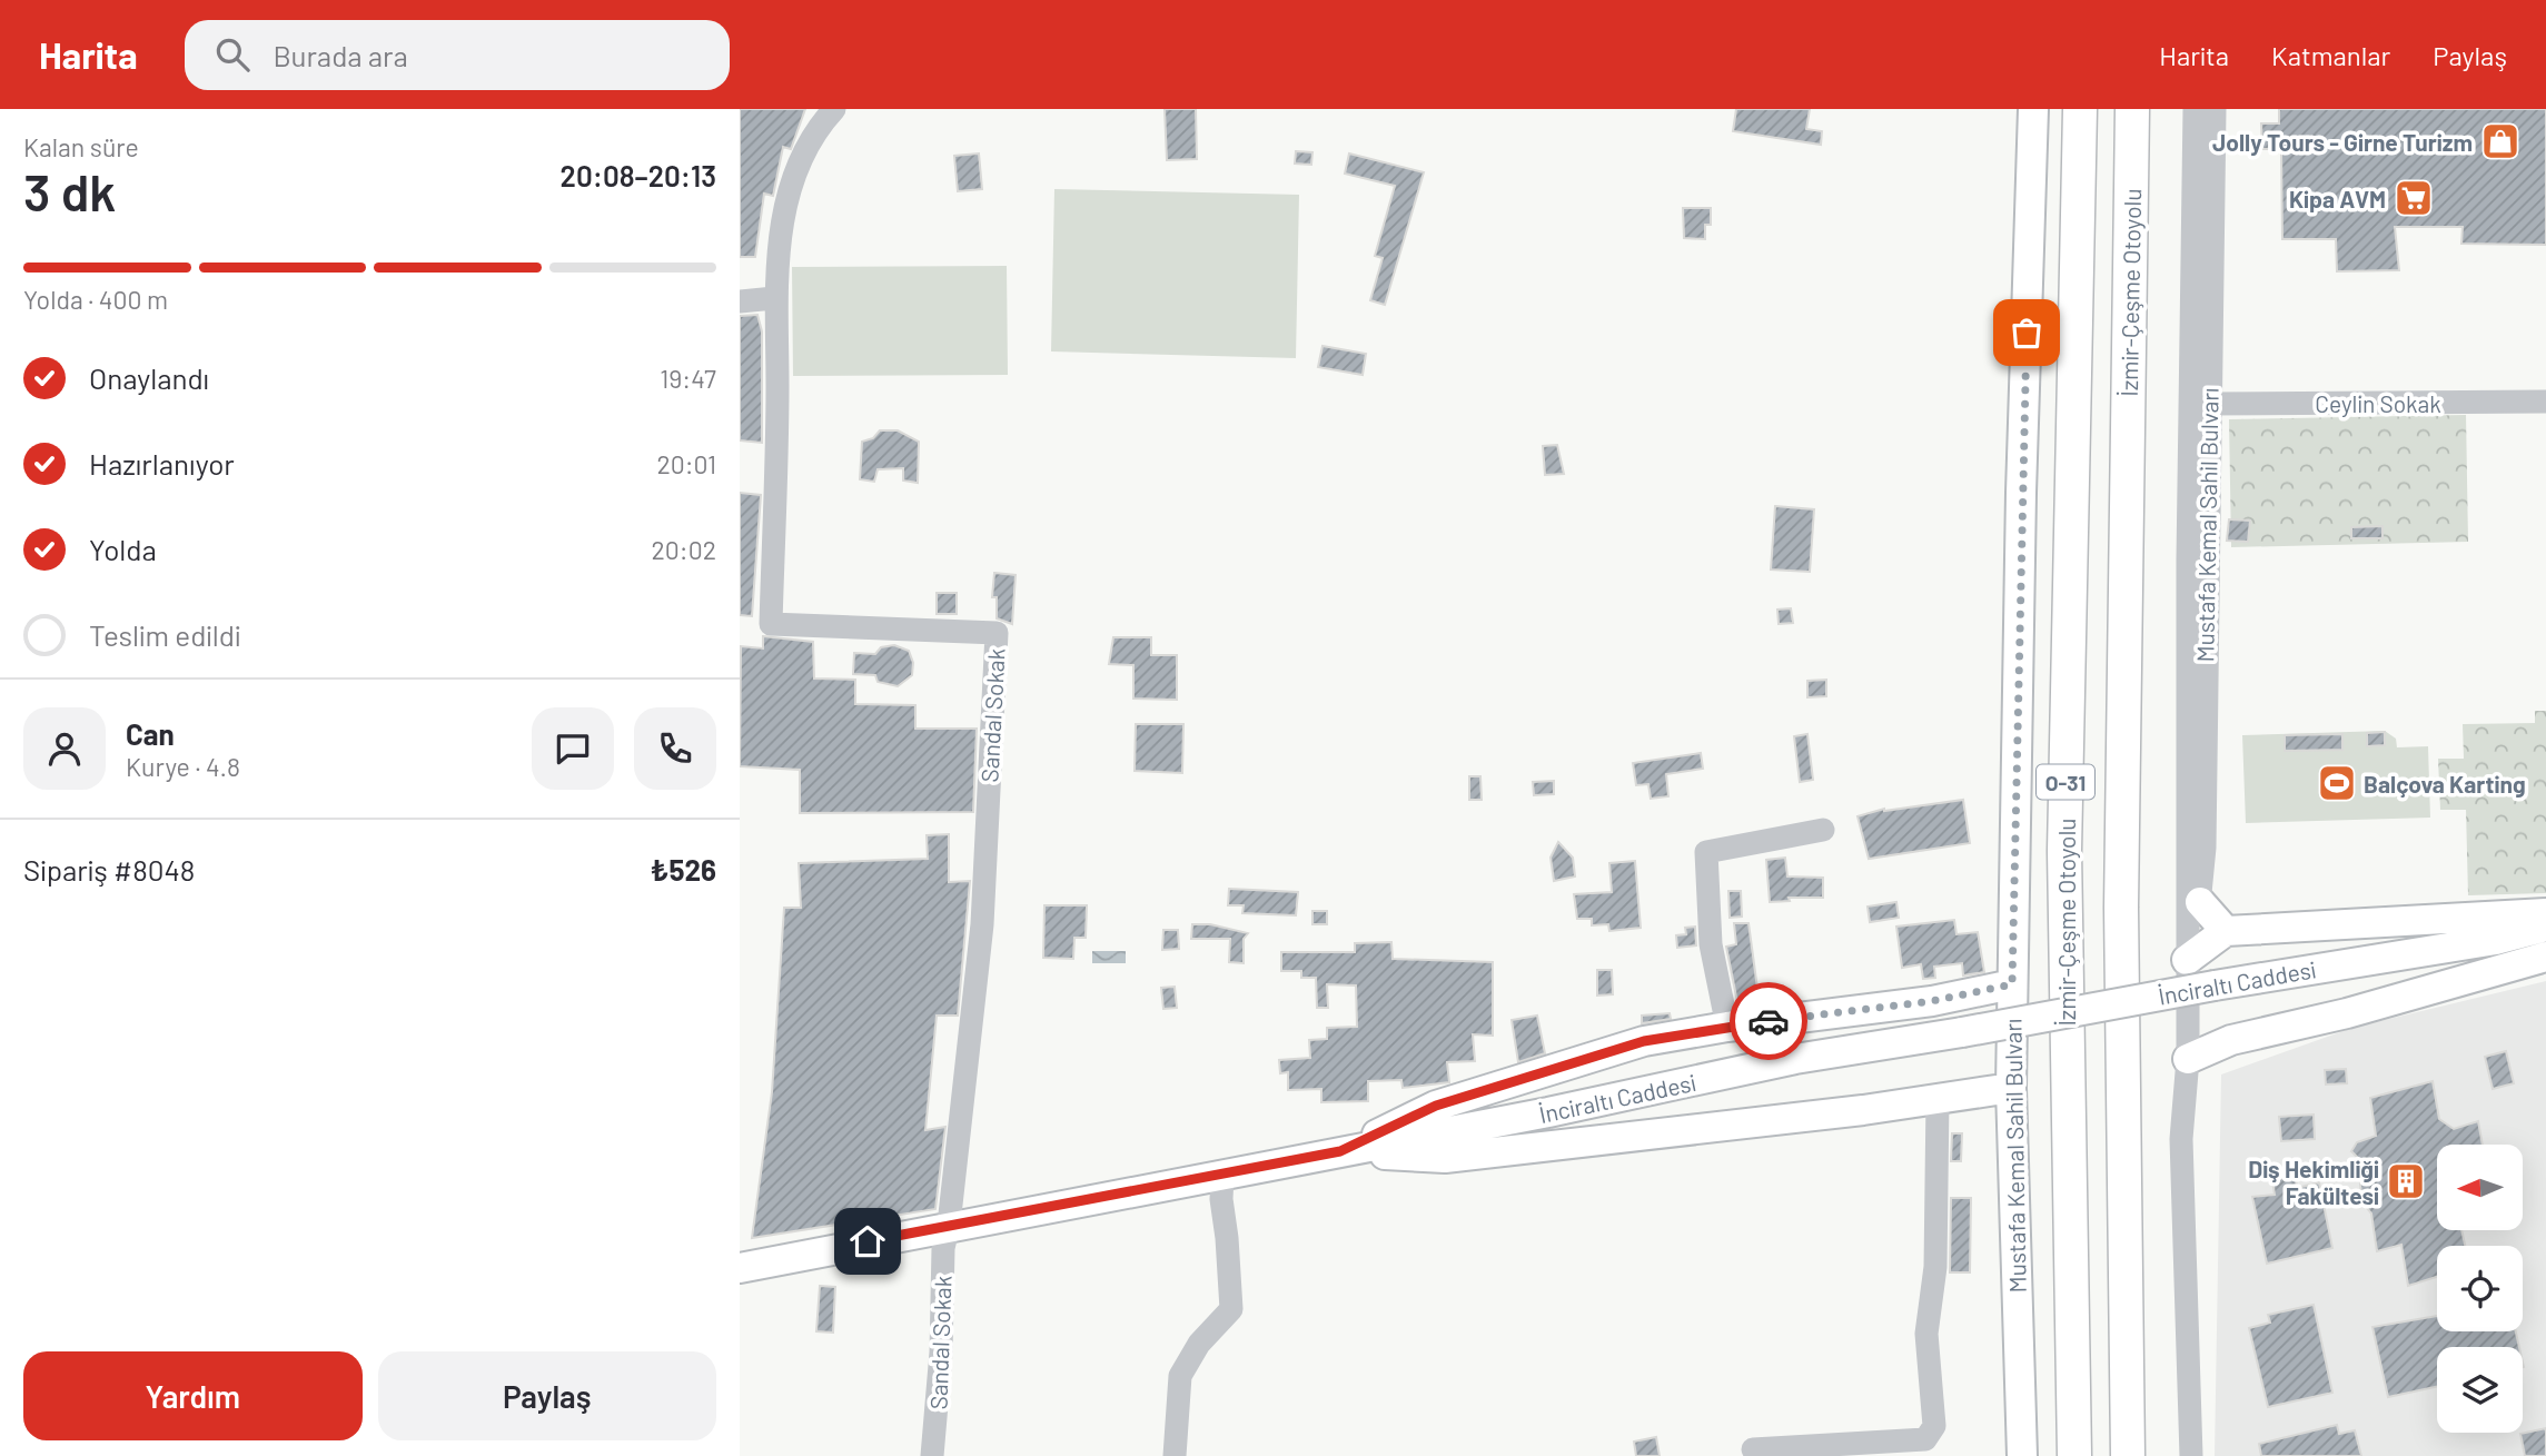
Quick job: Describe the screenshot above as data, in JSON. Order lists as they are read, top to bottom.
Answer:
{
  "streets": {
    "highway": ["İzmir-Çeşme Otoyolu", "O-31"],
    "main road": ["Mustafa Kemal Sahil Bulvarı", "İnciraltı Caddesi"],
    "street": ["Ceylin Sokak", "Sandal Sokak"]
  },
  "crossings": [
    ["Ceylin Sokak", "Mustafa Kemal Sahil Bulvarı"],
    ["Sandal Sokak", "İnciraltı Caddesi"]
  ],
  "places": {
    "shop": ["Jolly Tours - Girne Turizm"],
    "supermarket": ["Kipa AVM"],
    "sports": ["Balçova Karting"],
    "building": ["Diş Hekimliği Fakültesi"]
  },
  "north": "left",
  "page": {
    "header": "Harita",
    "search": "Burada ara",
    "nav": ["Harita", "Katmanlar", "Paylaş"],
    "heading": ["3 dk", "Kalan süre", "20:08–20:13"],
    "panel": [
      "Can",
      "Kurye · 4.8",
      "Sipariş #8048",
      "₺526"
    ],
    "bar": "Yolda · 400 m",
    "list": [
      ["Onaylandı", "19:47"],
      ["Hazırlanıyor", "20:01"],
      ["Yolda", "20:02"],
      "Teslim edildi"
    ],
    "buttons": ["Yardım", "Paylaş"]
  }
}
